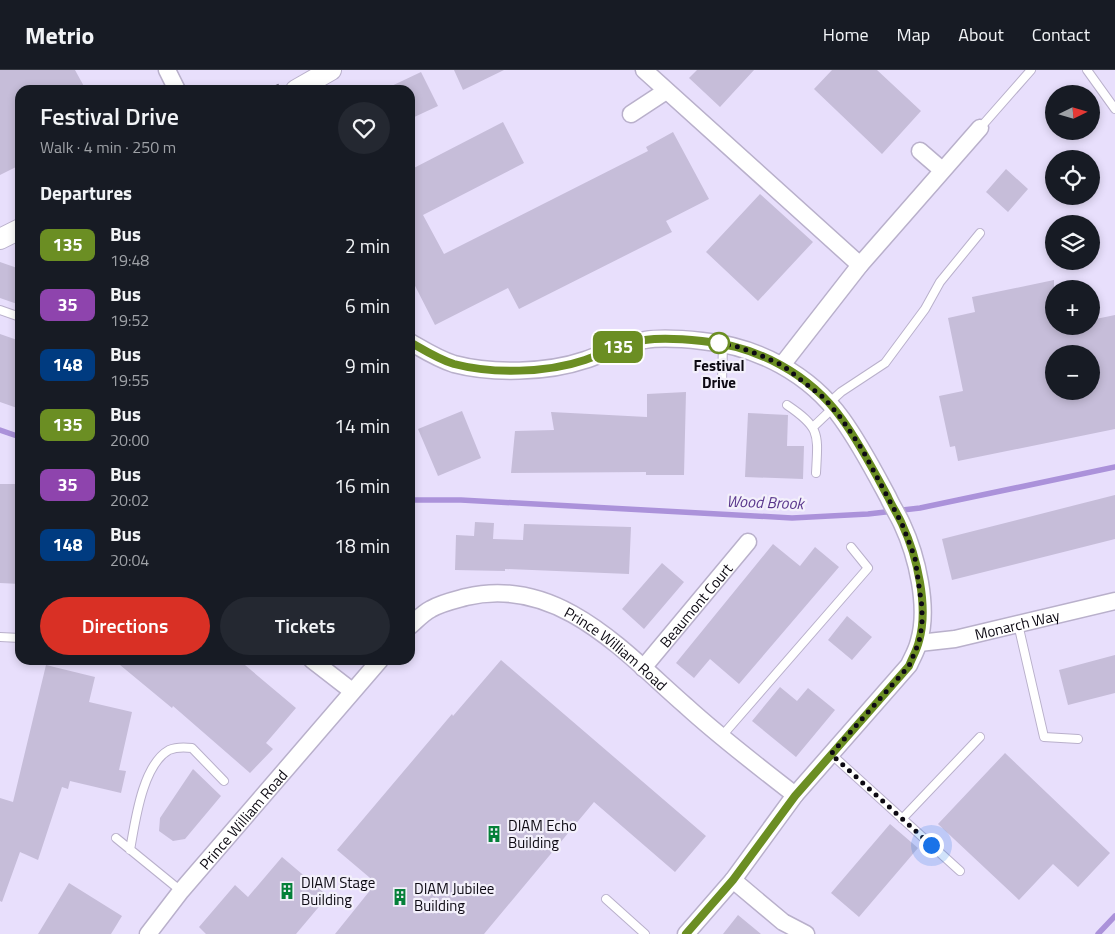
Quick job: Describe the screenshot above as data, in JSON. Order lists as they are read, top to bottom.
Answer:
{
  "streets": {
    "street": ["Beaumont Court", "Monarch Way", "Prince William Road"]
  },
  "crossings": [
    ["Beaumont Court", "Prince William Road"]
  ],
  "water": ["Wood Brook"],
  "places": {
    "other": ["Festival Drive"],
    "building": ["DIAM Echo Building", "DIAM Stage Building", "DIAM Jubilee Building"]
  },
  "lines": ["bus line 135"],
  "north": "right",
  "page": {
    "header": "Metrio",
    "nav": [
      "Home",
      "Map",
      "About",
      "Contact"
    ],
    "on_map": "135",
    "map_buttons": ["+", "−"],
    "heading": [
      ["Festival Drive", "Walk · 4 min · 250 m"],
      "Departures"
    ],
    "list": [
      {
        "mark": "135",
        "name": "Bus",
        "note": "19:48",
        "value": "2 min"
      },
      {
        "mark": "35",
        "name": "Bus",
        "note": "19:52",
        "value": "6 min"
      },
      {
        "mark": "148",
        "name": "Bus",
        "note": "19:55",
        "value": "9 min"
      },
      {
        "mark": "135",
        "name": "Bus",
        "note": "20:00",
        "value": "14 min"
      },
      {
        "mark": "35",
        "name": "Bus",
        "note": "20:02",
        "value": "16 min"
      },
      {
        "mark": "148",
        "name": "Bus",
        "note": "20:04",
        "value": "18 min"
      }
    ],
    "buttons": ["Directions", "Tickets"]
  }
}
